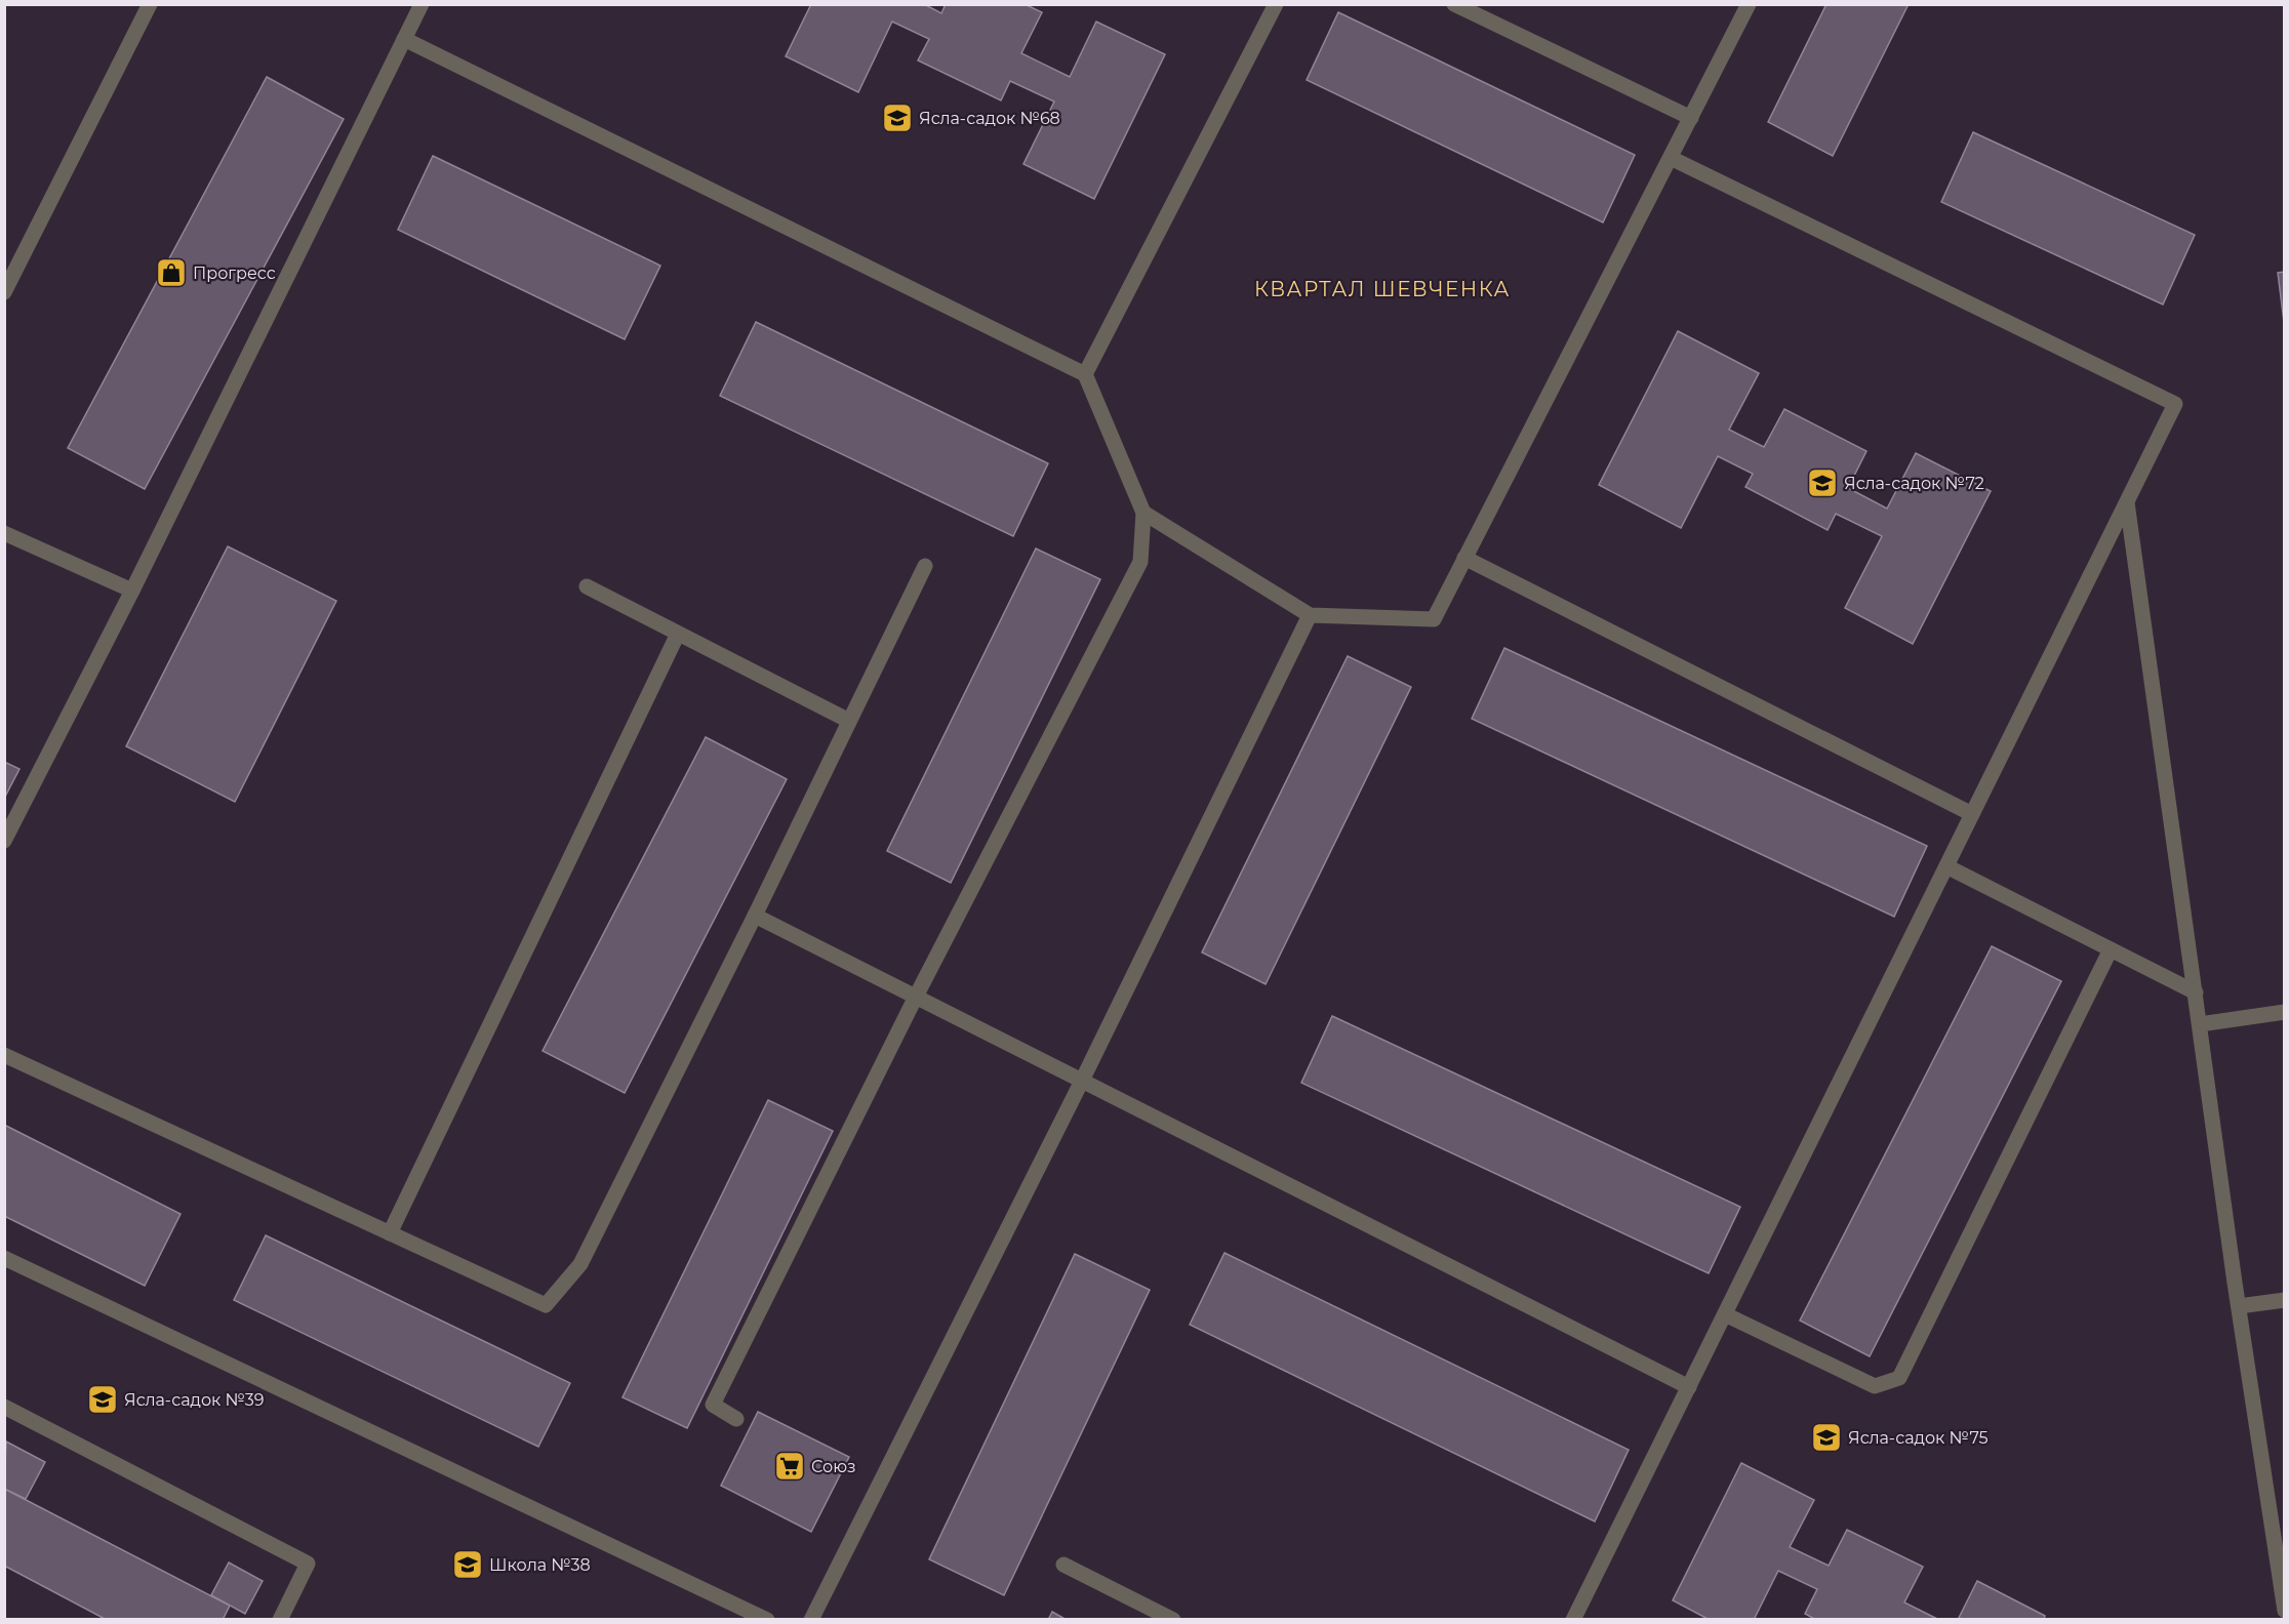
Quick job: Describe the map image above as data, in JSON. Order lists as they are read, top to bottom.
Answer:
{
  "districts": ["КВАРТАЛ ШЕВЧЕНКА"],
  "places": {
    "school or university": [
      "Ясла-садок №68",
      "Ясла-садок №72",
      "Ясла-садок №39",
      "Ясла-садок №75",
      "Школа №38"
    ],
    "shop": ["Прогресс"],
    "supermarket": ["Союз"]
  }
}
